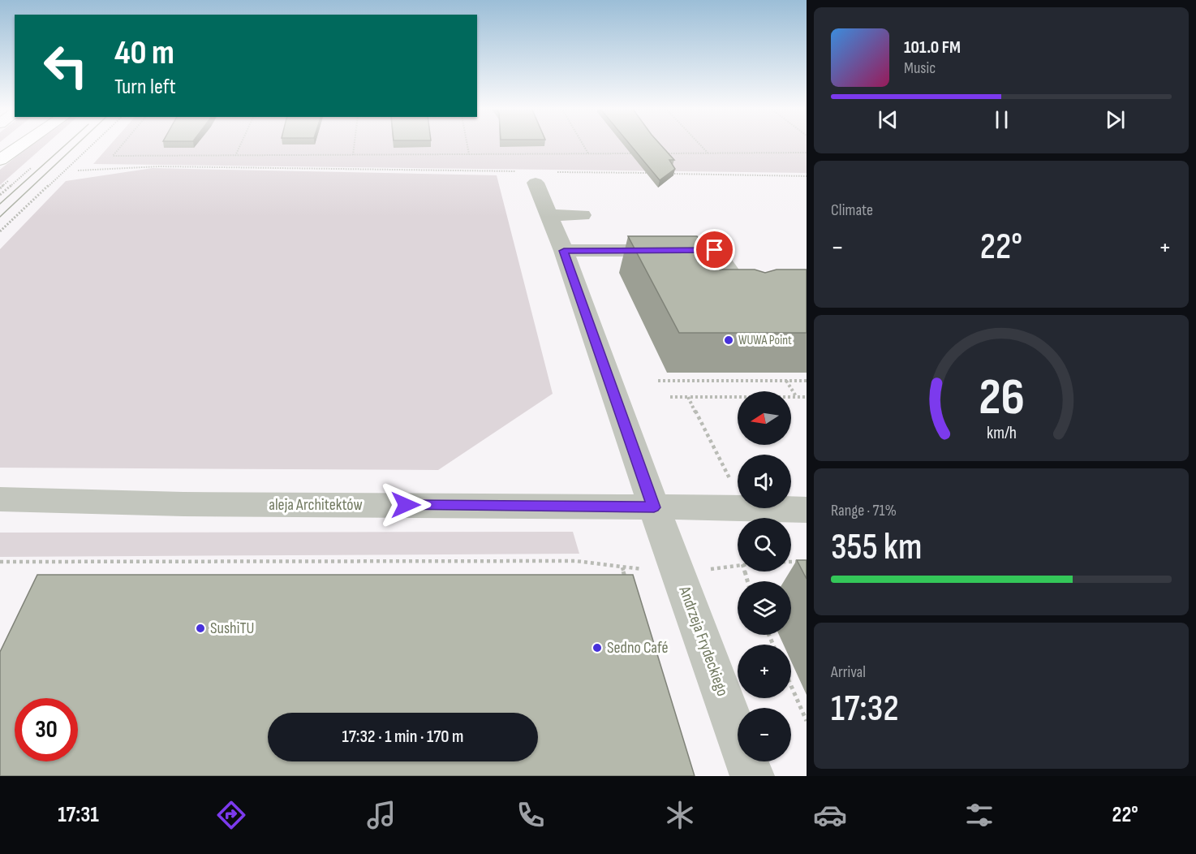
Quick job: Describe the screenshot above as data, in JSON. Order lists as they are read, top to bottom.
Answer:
{
  "streets": {
    "street": ["aleja Architektów", "Andrzeja Frydeckiego"]
  },
  "crossings": [
    ["aleja Architektów", "Andrzeja Frydeckiego"]
  ],
  "places": ["WUWA Point", "SushiTU", "Sedno Café"],
  "north": "left",
  "page": {
    "turn": ["40 m", "Turn left"],
    "song": ["101.0 FM", "Music"],
    "tile": [
      "Climate",
      ["Range · 71%", "355 km"],
      ["Arrival", "17:32"]
    ],
    "heat": ["−", "22°", "+"],
    "map_buttons": ["+", "−"],
    "limit": "30",
    "trip": "17:32 · 1 min · 170 m",
    "tabs": ["17:31", "22°"],
    "gauge": ["26", "km/h"]
  }
}
